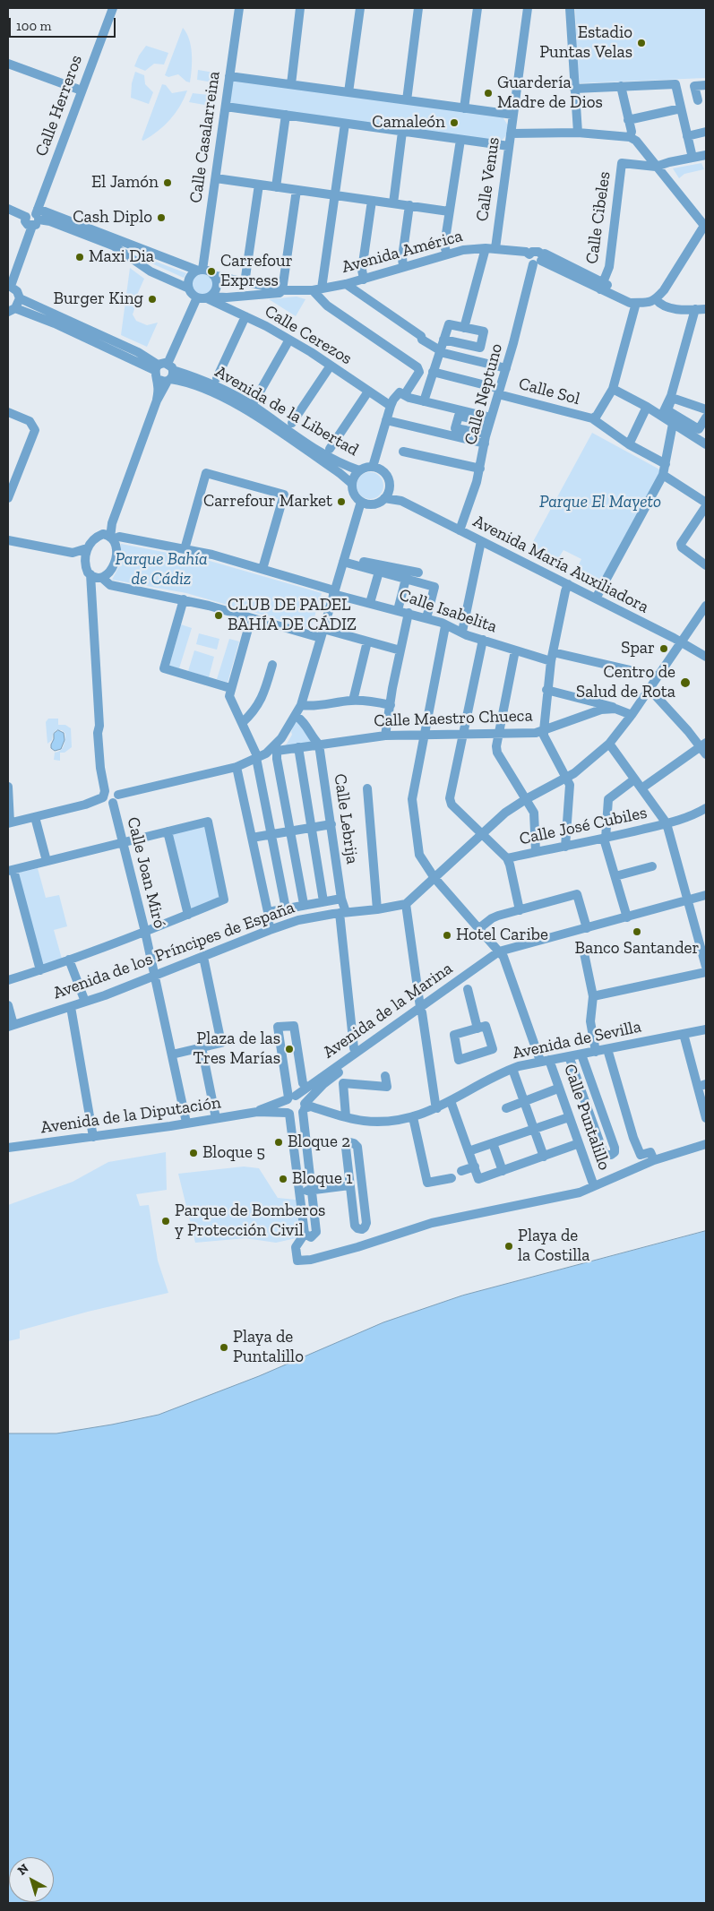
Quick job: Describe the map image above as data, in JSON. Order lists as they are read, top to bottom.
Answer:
{
  "streets": {
    "street": [
      "Calle Herreros",
      "Calle Casalarreina",
      "Calle Venus",
      "Calle Cibeles",
      "Avenida América",
      "Calle Cerezos",
      "Calle Sol",
      "Calle Neptuno",
      "Avenida de la Libertad",
      "Avenida María Auxiliadora",
      "Calle Isabelita",
      "Calle Maestro Chueca",
      "Calle Lebrija",
      "Calle José Cubiles",
      "Calle Joan Miró",
      "Avenida de los Príncipes de España",
      "Avenida de la Marina",
      "Avenida de Sevilla",
      "Avenida de la Diputación",
      "Calle Puntalillo"
    ]
  },
  "crossings": [
    ["Calle Casalarreina", "Avenida América"],
    ["Calle Casalarreina", "Calle Cerezos"],
    ["Calle Venus", "Avenida América"],
    ["Calle Venus", "Calle Neptuno"],
    ["Avenida América", "Calle Cerezos"],
    ["Avenida América", "Calle Neptuno"],
    ["Calle Sol", "Calle Neptuno"],
    ["Calle Neptuno", "Avenida María Auxiliadora"],
    ["Avenida de la Libertad", "Avenida María Auxiliadora"],
    ["Calle Maestro Chueca", "Calle Lebrija"],
    ["Calle Lebrija", "Avenida de los Príncipes de España"],
    ["Calle Lebrija", "Avenida de la Marina"],
    ["Calle Joan Miró", "Avenida de los Príncipes de España"],
    ["Calle Joan Miró", "Avenida de la Diputación"],
    ["Avenida de la Marina", "Avenida de Sevilla"],
    ["Avenida de la Marina", "Avenida de la Diputación"],
    ["Avenida de la Marina", "Calle Puntalillo"],
    ["Avenida de Sevilla", "Avenida de la Diputación"],
    ["Avenida de Sevilla", "Calle Puntalillo"]
  ],
  "parks": ["Parque El Mayeto", "Parque Bahía de Cádiz"],
  "places": [
    "Estadio Puntas Velas",
    "Guardería Madre de Dios",
    "Camaleón",
    "El Jamón",
    "Cash Diplo",
    "Maxi Dia",
    "Carrefour Express",
    "Burger King",
    "Carrefour Market",
    "CLUB DE PADEL BAHÍA DE CÁDIZ",
    "Spar",
    "Centro de Salud de Rota",
    "Banco Santander",
    "Hotel Caribe",
    "Plaza de las Tres Marías",
    "Bloque 2",
    "Bloque 5",
    "Bloque 1",
    "Parque de Bomberos y Protección Civil",
    "Playa de la Costilla",
    "Playa de Puntalillo"
  ],
  "scale_bar": "100 m",
  "north": "top left"
}
